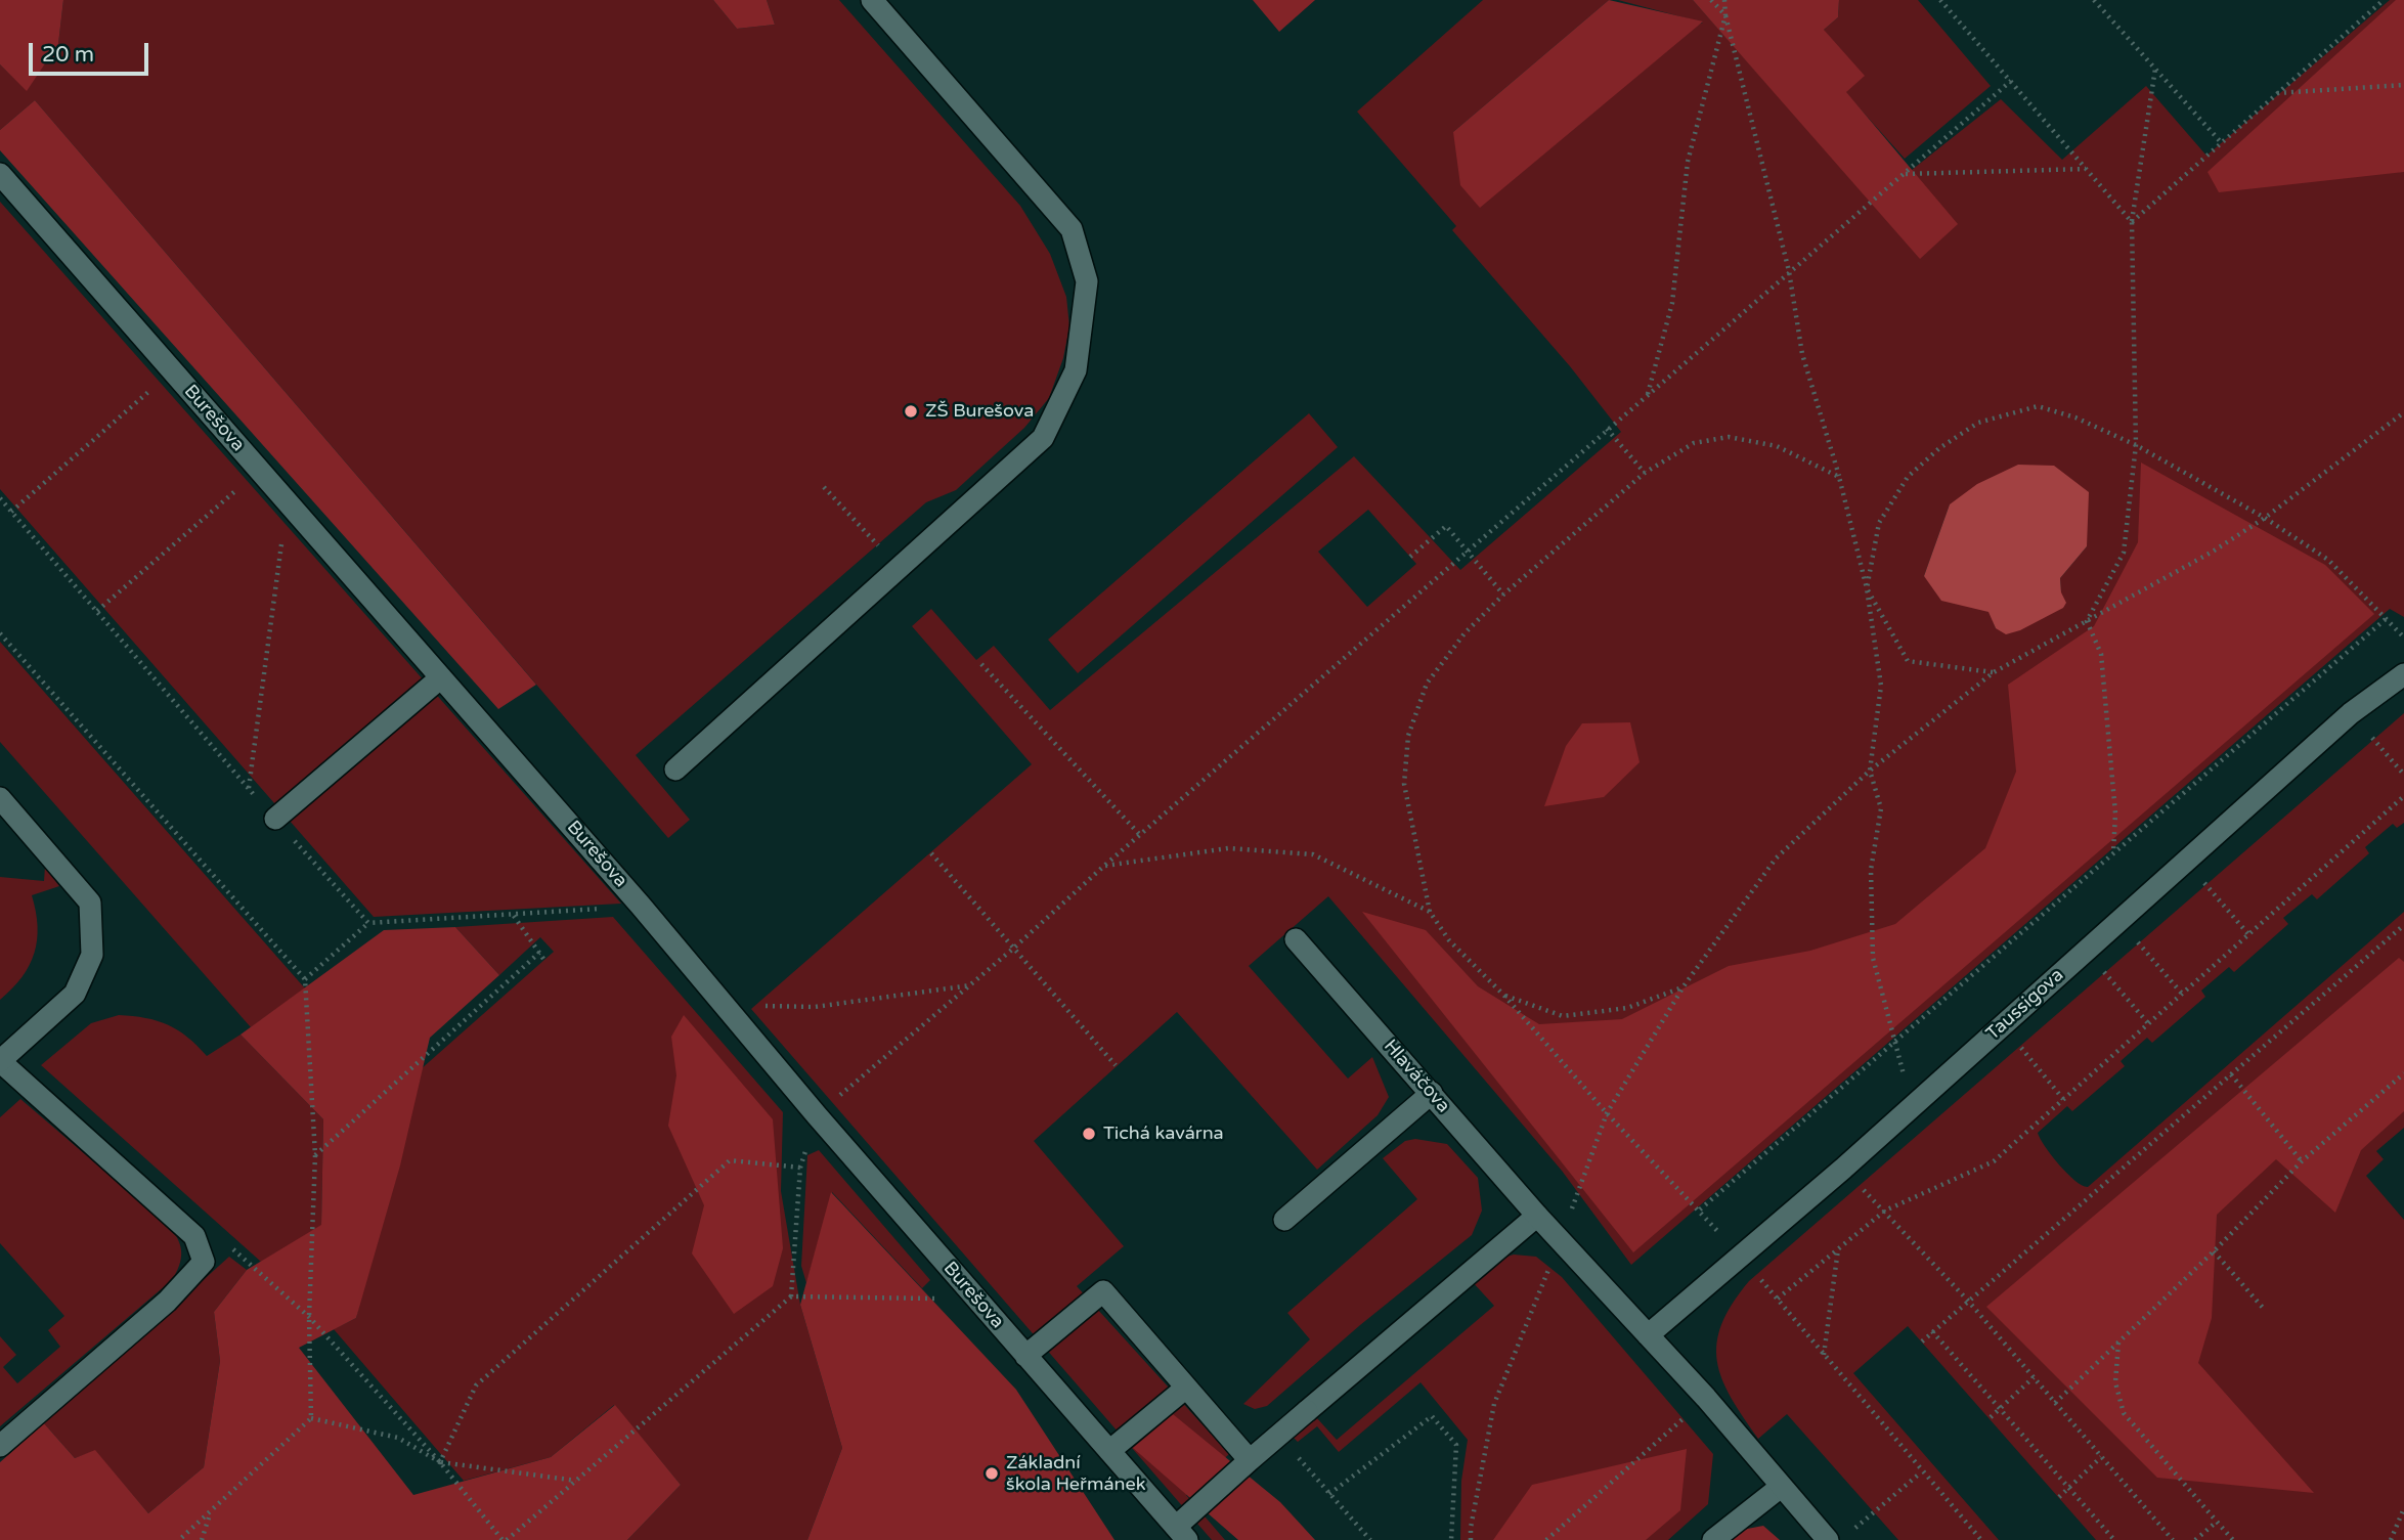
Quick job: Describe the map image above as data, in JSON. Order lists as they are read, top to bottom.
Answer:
{
  "streets": {
    "street": ["Burešova", "Taussigova", "Hlaváčova"]
  },
  "crossings": [
    ["Taussigova", "Hlaváčova"]
  ],
  "places": ["ZŠ Burešova", "Tichá kavárna", "Základní škola Heřmánek"],
  "scale_bar": "20 m"
}
